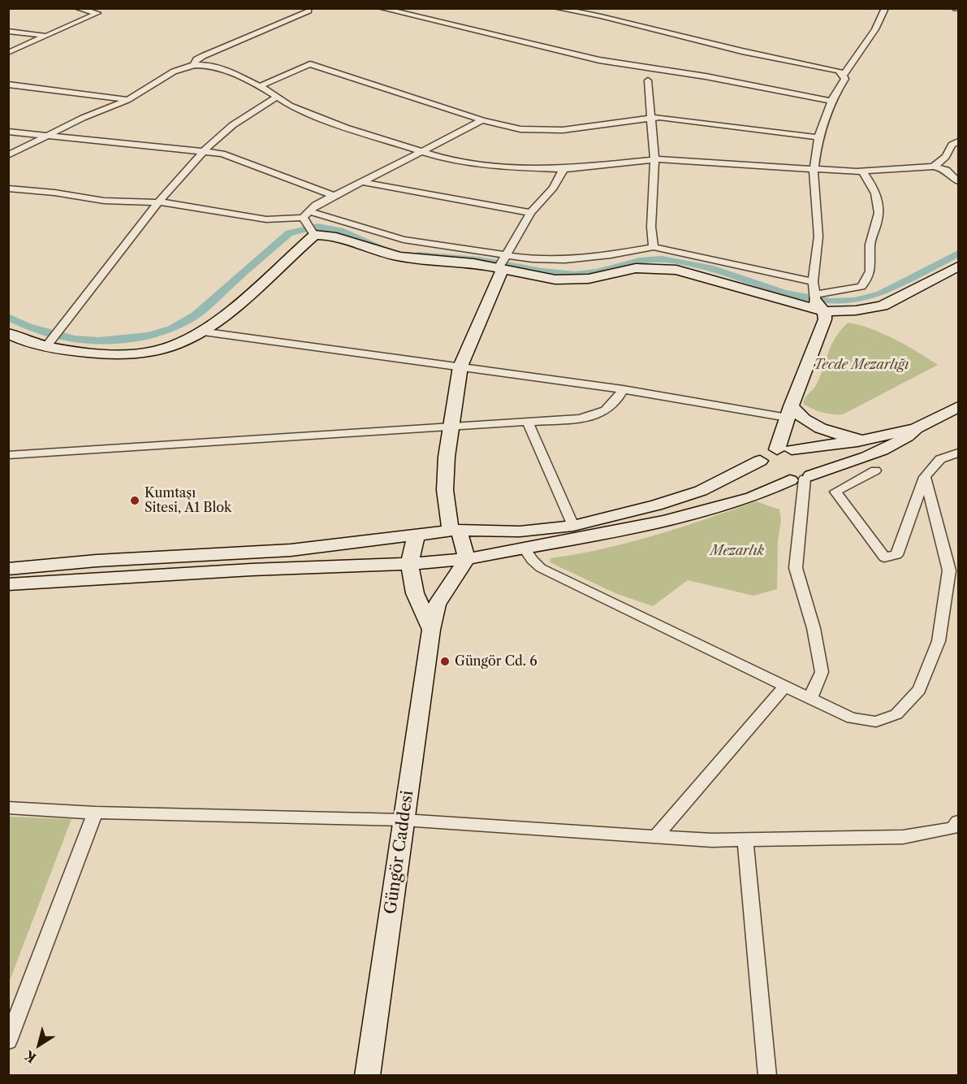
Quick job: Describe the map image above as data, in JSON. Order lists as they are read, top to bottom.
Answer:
{
  "streets": {
    "main road": ["Güngör Caddesi"]
  },
  "parks": ["Tecde Mezarlığı", "Mezarlık"],
  "places": ["Kumtaşı Sitesi, A1 Blok", "Güngör Cd. 6"],
  "north": "bottom left"
}
